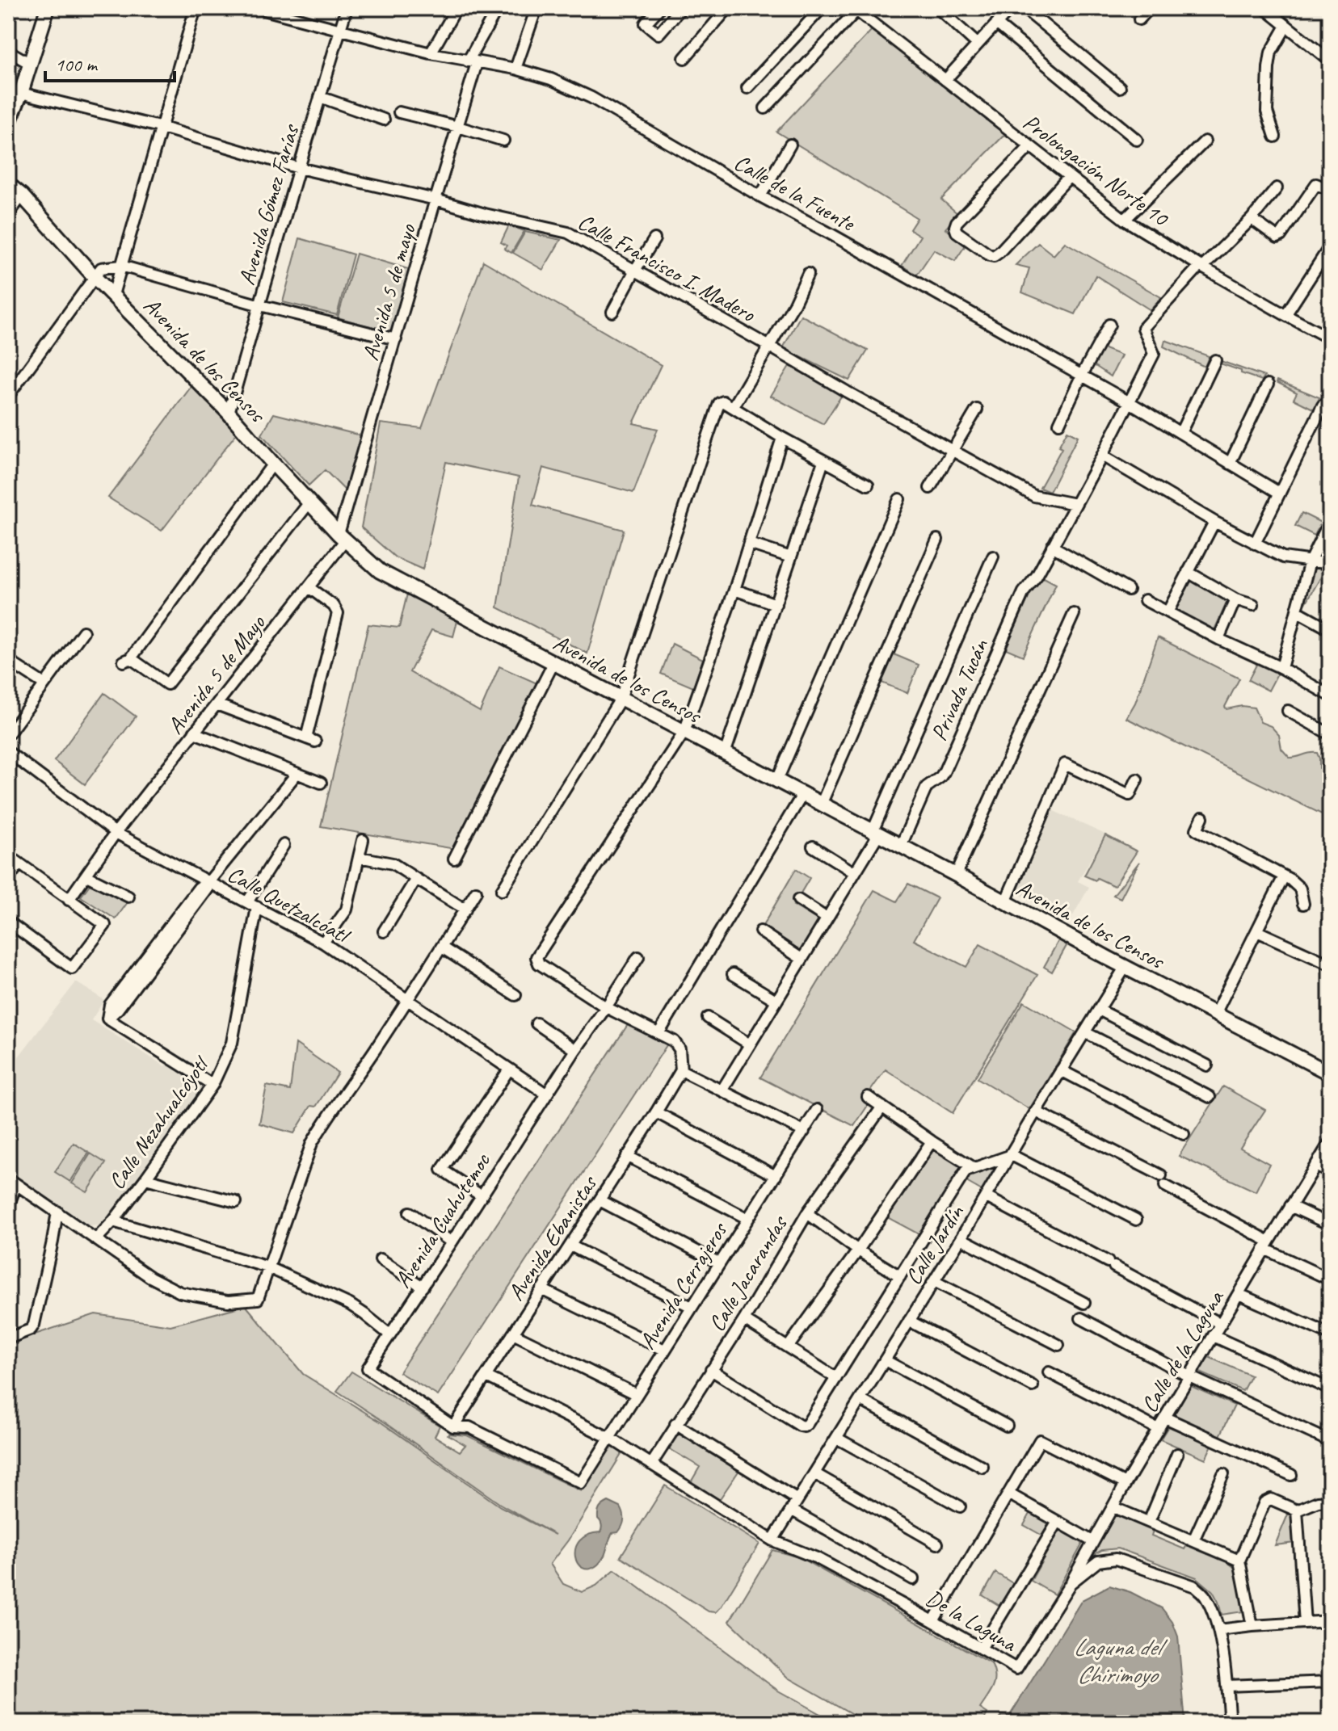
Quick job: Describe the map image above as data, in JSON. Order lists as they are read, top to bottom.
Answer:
{
  "streets": {
    "street": [
      "Prolongación Norte 10",
      "Calle de la Fuente",
      "Avenida Gómez Farías",
      "Calle Francisco I. Madero",
      "Avenida 5 de mayo",
      "Avenida de los Censos",
      "Avenida 5 de Mayo",
      "Privada Tucán",
      "Calle Quetzalcóatl",
      "Calle Nezahualcóyotl",
      "Avenida Cuahutemoc",
      "Avenida Ebanistas",
      "Calle Jardín",
      "Calle Jacarandas",
      "Avenida Cerrajeros",
      "Calle de la Laguna",
      "De la Laguna"
    ]
  },
  "crossings": [
    ["Prolongación Norte 10", "Privada Tucán"],
    ["Calle de la Fuente", "Avenida Gómez Farías"],
    ["Calle de la Fuente", "Avenida 5 de mayo"],
    ["Calle de la Fuente", "Privada Tucán"],
    ["Avenida Gómez Farías", "Calle Francisco I. Madero"],
    ["Avenida Gómez Farías", "Avenida de los Censos"],
    ["Calle Francisco I. Madero", "Avenida 5 de mayo"],
    ["Calle Francisco I. Madero", "Privada Tucán"],
    ["Avenida 5 de mayo", "Avenida de los Censos"],
    ["Avenida 5 de mayo", "Avenida 5 de Mayo"],
    ["Avenida de los Censos", "Avenida 5 de Mayo"],
    ["Avenida de los Censos", "Privada Tucán"],
    ["Avenida de los Censos", "Calle Jardín"],
    ["Avenida 5 de Mayo", "Calle Quetzalcóatl"],
    ["Calle Quetzalcóatl", "Calle Nezahualcóyotl"],
    ["Calle Quetzalcóatl", "Avenida Cuahutemoc"],
    ["Avenida Cuahutemoc", "Avenida Ebanistas"],
    ["Avenida Cuahutemoc", "Avenida Cerrajeros"],
    ["Avenida Ebanistas", "Avenida Cerrajeros"],
    ["Avenida Ebanistas", "De la Laguna"],
    ["Calle Jardín", "De la Laguna"],
    ["Calle Jacarandas", "De la Laguna"],
    ["Avenida Cerrajeros", "De la Laguna"],
    ["Calle de la Laguna", "De la Laguna"]
  ],
  "water": ["Laguna del Chirimoyo"],
  "scale_bar": "100 m"
}
